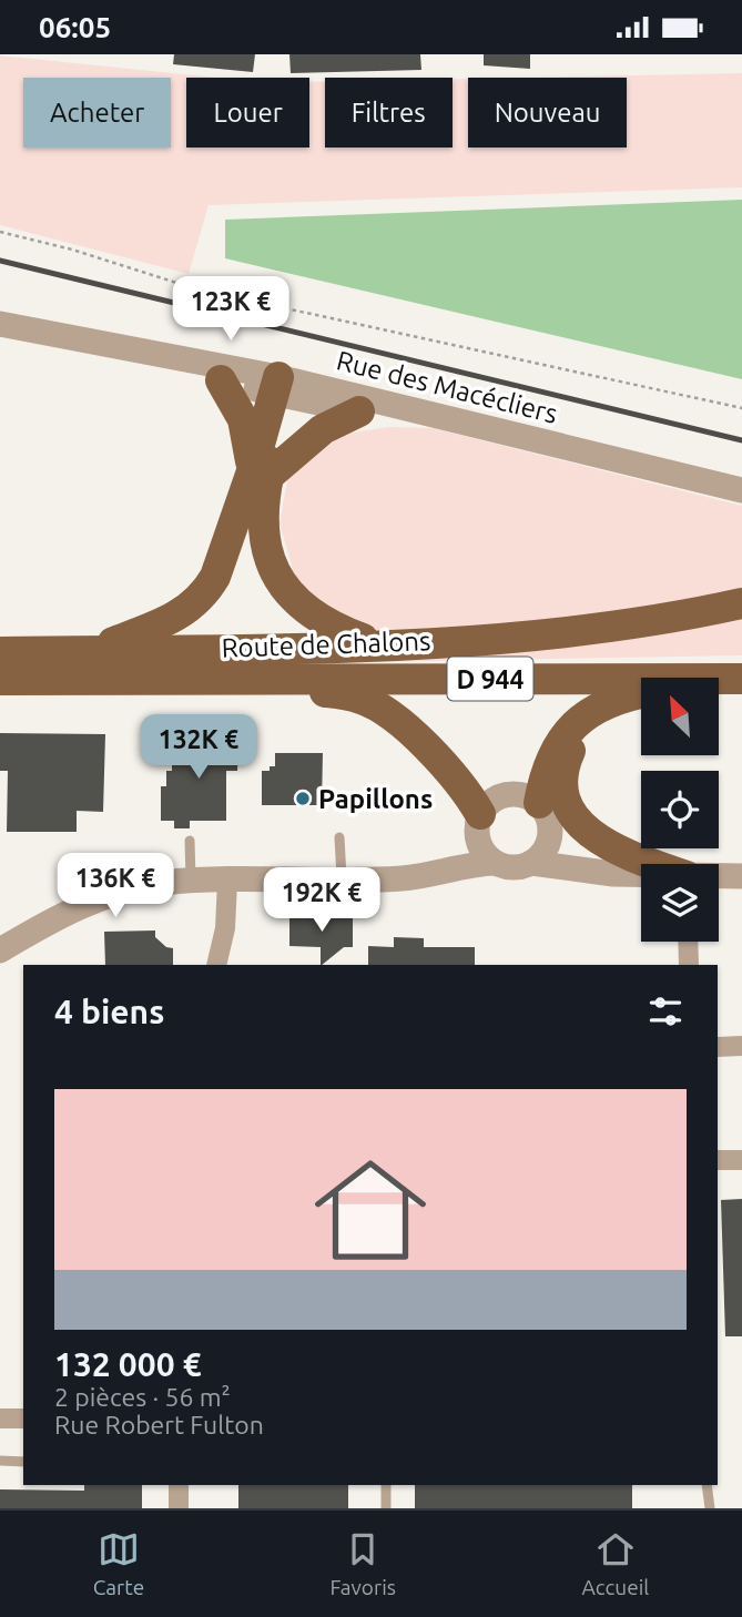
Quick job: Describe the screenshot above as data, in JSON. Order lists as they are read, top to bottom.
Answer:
{
  "streets": {
    "main road": ["Route de Chalons", "D 944"],
    "street": ["Rue des Macécliers"]
  },
  "places": ["Papillons"],
  "north": "top left",
  "page": {
    "status": "06:05",
    "chip": [
      "Acheter",
      "Louer",
      "Filtres",
      "Nouveau"
    ],
    "price": [
      "123K €",
      "132K €",
      "136K €",
      "192K €"
    ],
    "heading": "4 biens",
    "list": [
      {
        "name": "132 000 €",
        "note": "2 pièces · 56 m² · Rue Robert Fulton"
      }
    ],
    "tabs": ["Carte", "Favoris", "Accueil"]
  }
}
